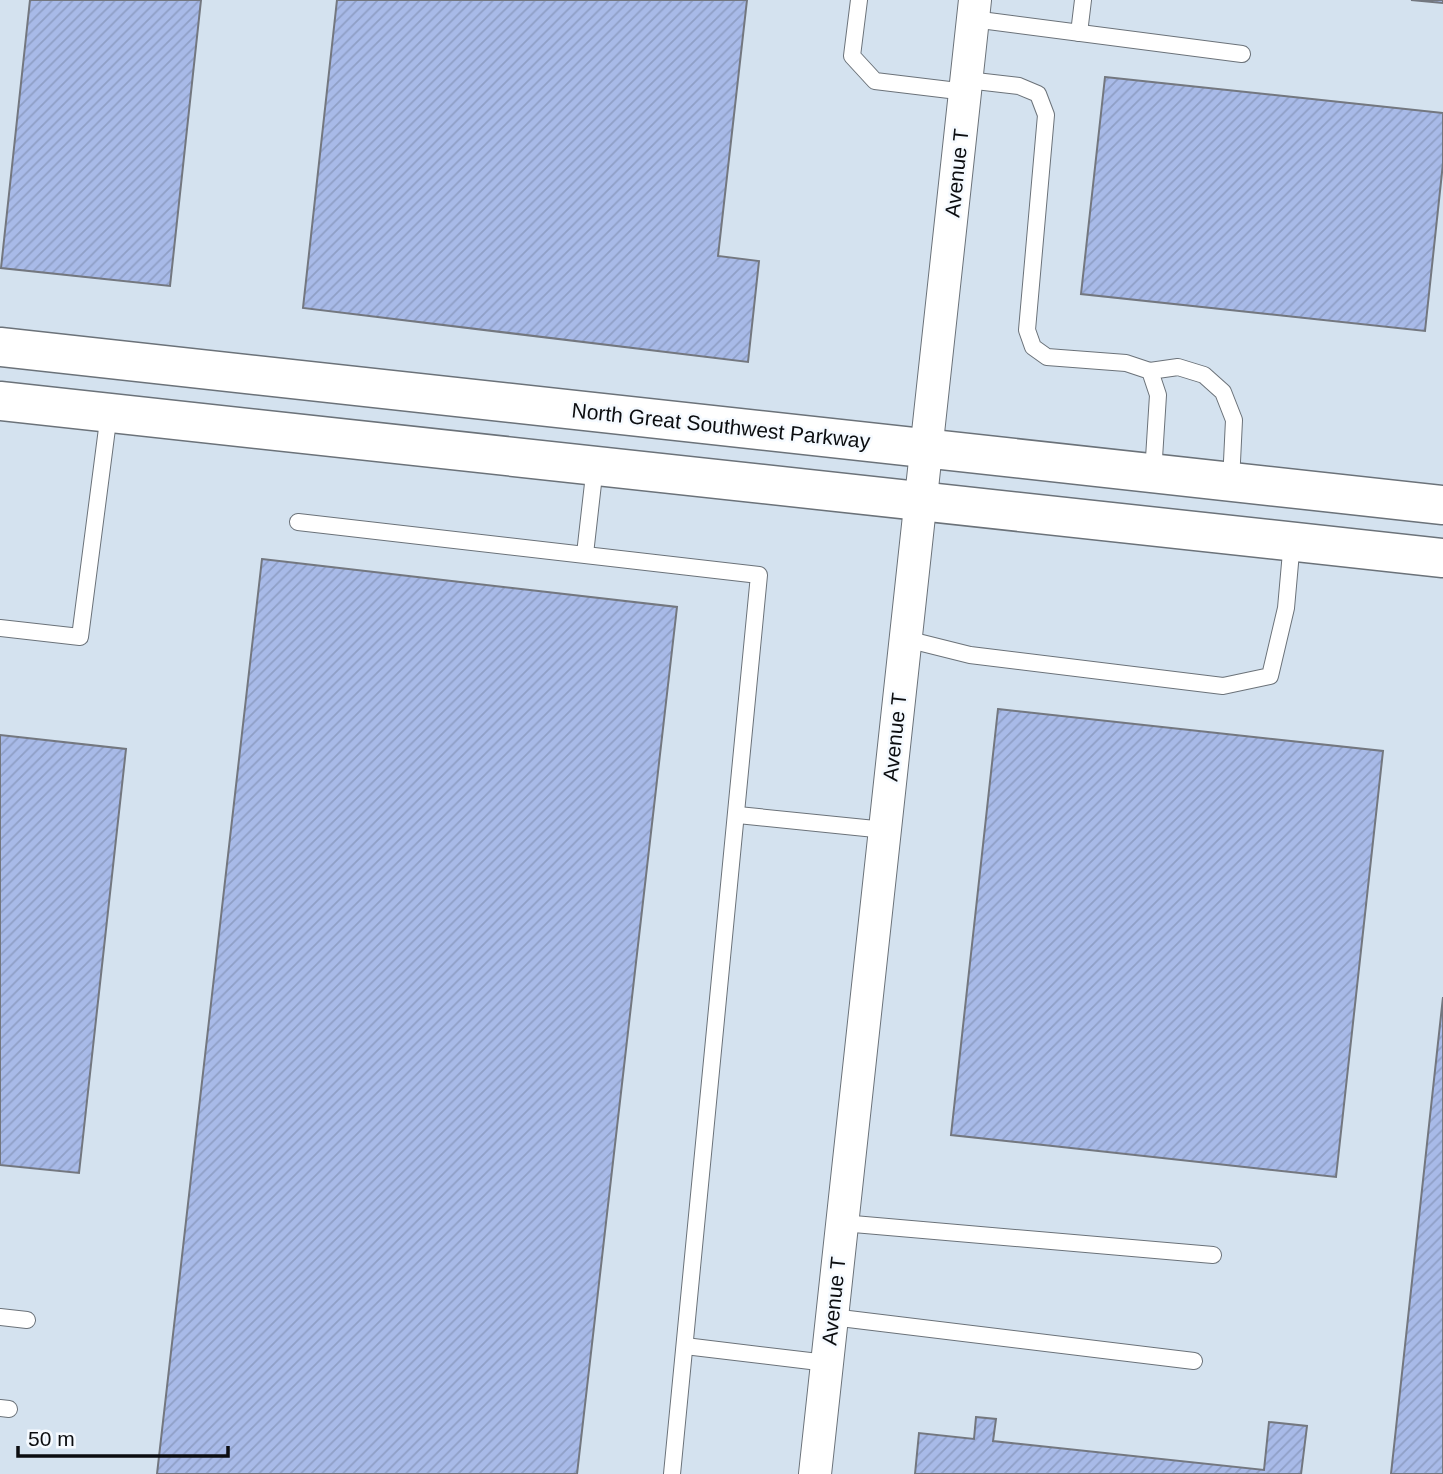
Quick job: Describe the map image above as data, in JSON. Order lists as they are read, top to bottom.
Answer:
{
  "streets": {
    "street": ["Avenue T", "North Great Southwest Parkway"]
  },
  "crossings": [
    ["Avenue T", "North Great Southwest Parkway"]
  ],
  "scale_bar": "50 m"
}
